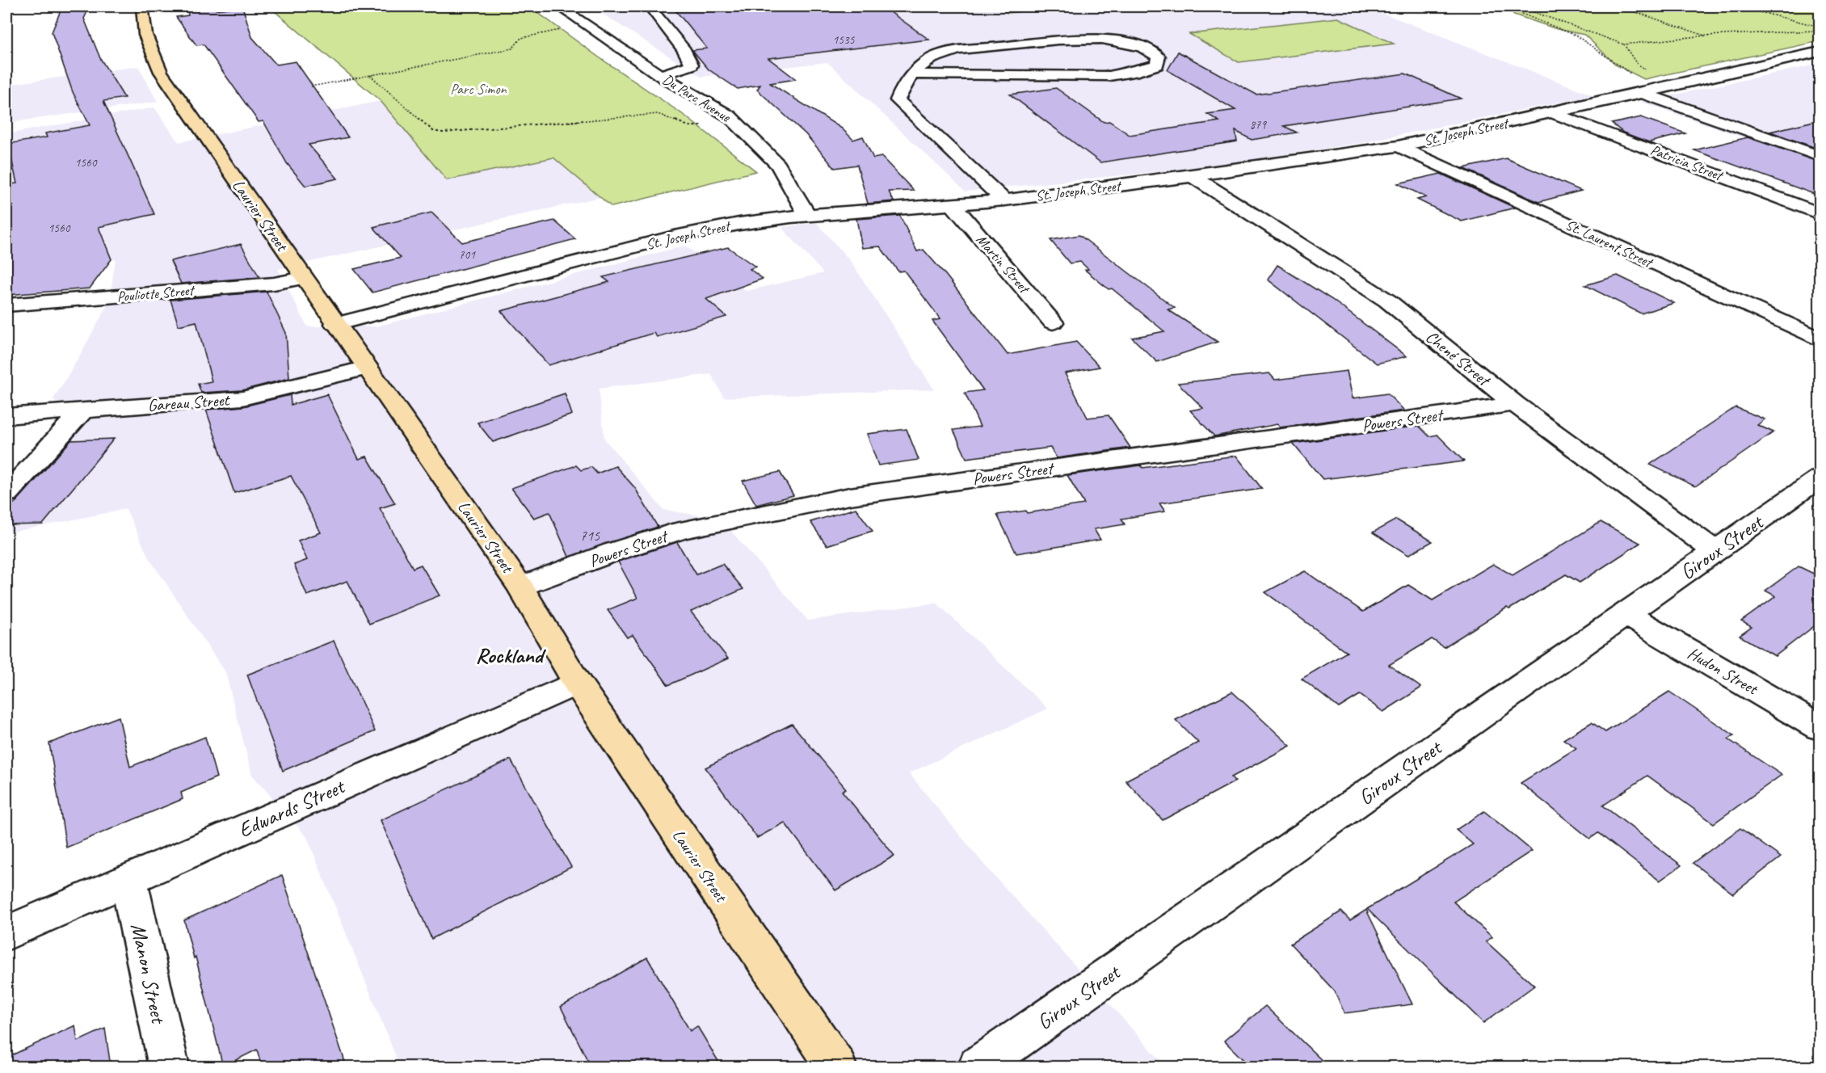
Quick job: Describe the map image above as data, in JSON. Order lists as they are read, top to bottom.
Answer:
{
  "streets": {
    "main road": ["Laurier Street"],
    "street": [
      "Du Parc Avenue",
      "St. Joseph Street",
      "Patricia Street",
      "St. Laurent Street",
      "Martin Street",
      "Pouliotte Street",
      "Chené Street",
      "Gareau Street",
      "Powers Street",
      "Giroux Street",
      "Hudon Street",
      "Edwards Street",
      "Manon Street"
    ]
  },
  "crossings": [
    ["Du Parc Avenue", "St. Joseph Street"],
    ["St. Joseph Street", "Patricia Street"],
    ["St. Joseph Street", "Laurier Street"],
    ["St. Joseph Street", "St. Laurent Street"],
    ["St. Joseph Street", "Martin Street"],
    ["St. Joseph Street", "Chené Street"],
    ["Laurier Street", "Pouliotte Street"],
    ["Laurier Street", "Gareau Street"],
    ["Laurier Street", "Powers Street"],
    ["Laurier Street", "Edwards Street"],
    ["Chené Street", "Powers Street"],
    ["Chené Street", "Giroux Street"],
    ["Giroux Street", "Hudon Street"],
    ["Edwards Street", "Manon Street"]
  ],
  "districts": ["Rockland"],
  "parks": ["Parc Simon"],
  "house_numbers": [
    "1535",
    "879",
    "1560",
    "1560",
    "701",
    "715"
  ]
}
